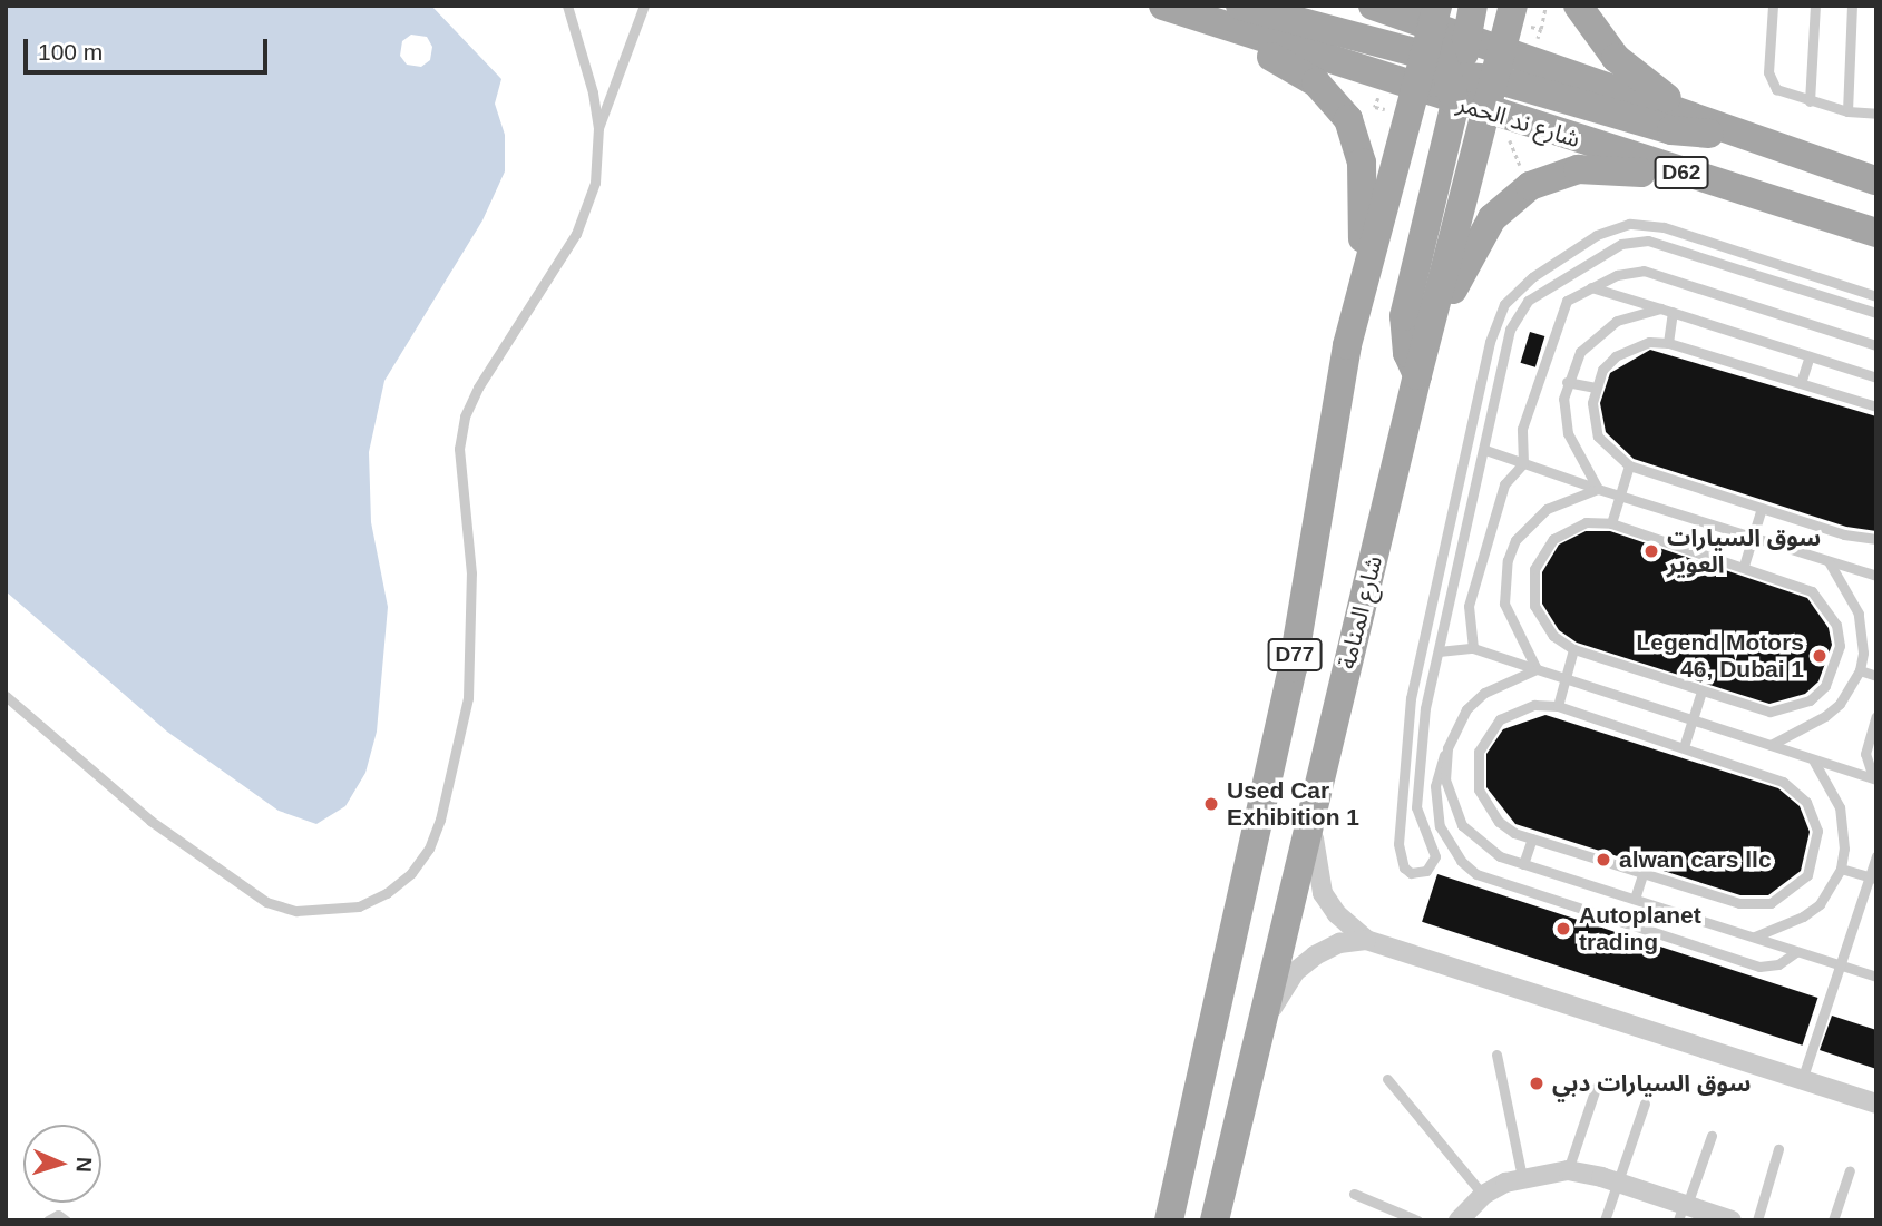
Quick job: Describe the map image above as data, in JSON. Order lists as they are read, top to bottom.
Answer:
{
  "streets": {
    "main road": [
      "شارع ند الحمر",
      "D62",
      "شارع المنامة",
      "D77"
    ]
  },
  "crossings": [
    ["شارع ند الحمر", "شارع المنامة"],
    ["D62", "شارع المنامة"]
  ],
  "places": [
    "سوق السيارات العوير",
    "Legend Motors 46, Dubai 1",
    "Used Car Exhibition 1",
    "alwan cars llc",
    "Autoplanet trading",
    "سوق السيارات دبي"
  ],
  "scale_bar": "100 m",
  "north": "right"
}
